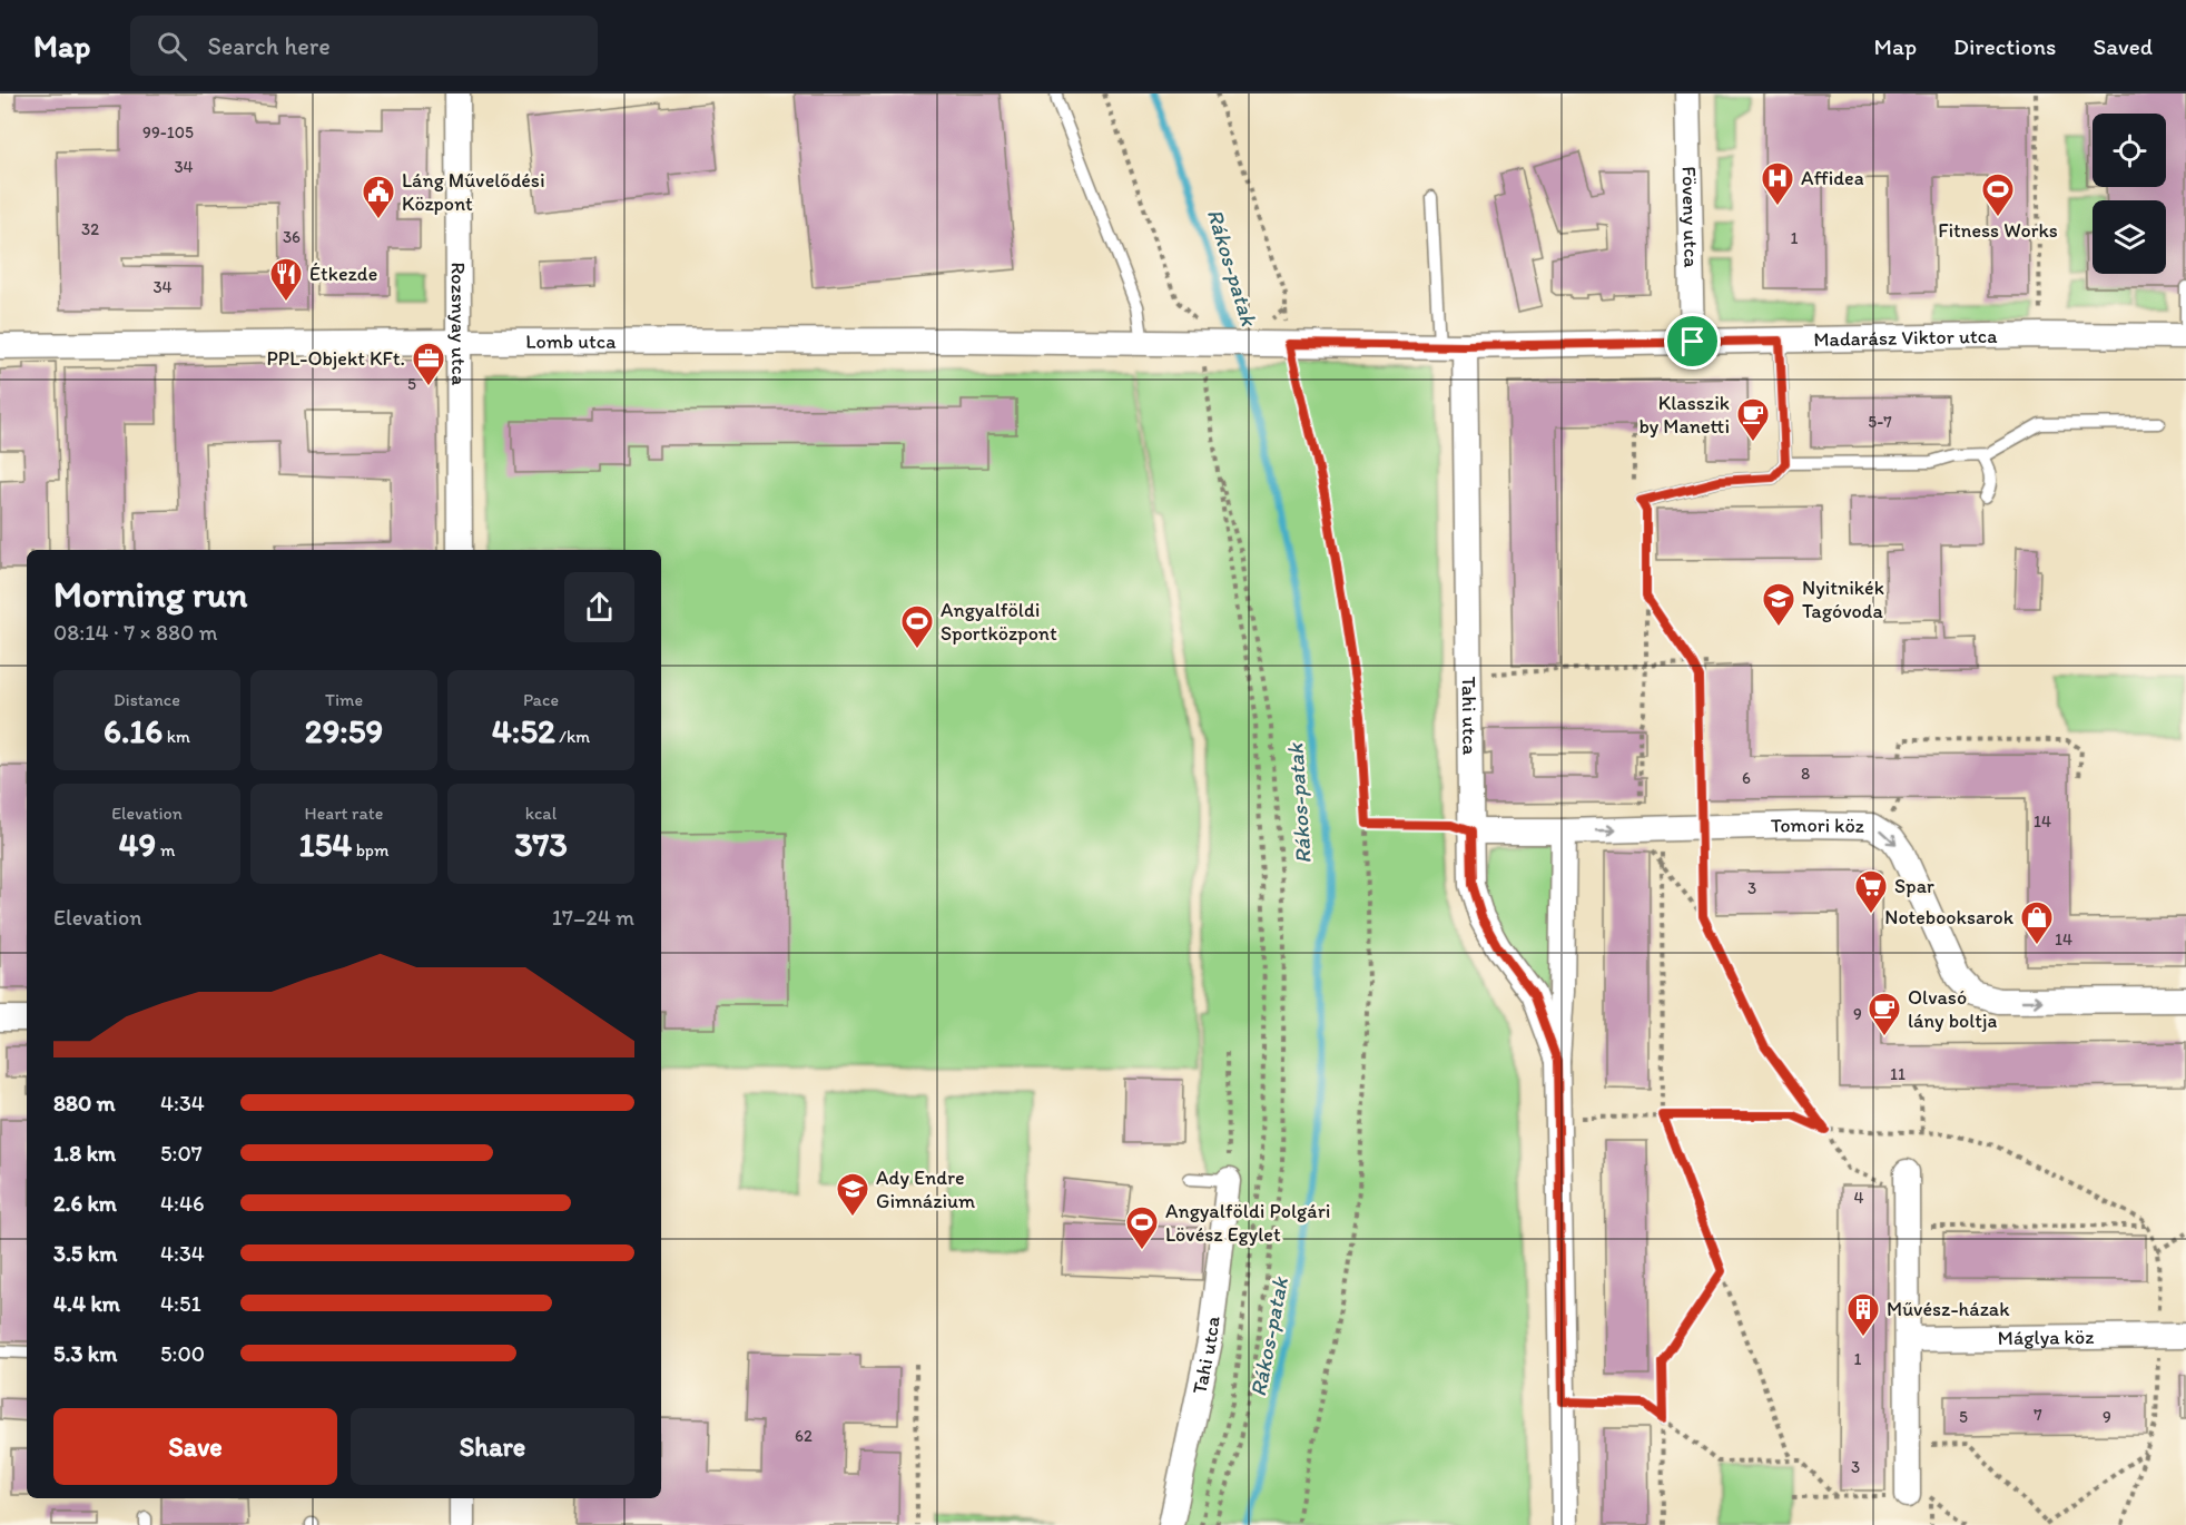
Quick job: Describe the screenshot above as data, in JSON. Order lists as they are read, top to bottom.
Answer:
{
  "streets": {
    "street": [
      "Föveny utca",
      "Rozsnyay utca",
      "Madarász Viktor utca",
      "Lomb utca",
      "Tahi utca",
      "Tomori köz",
      "Máglya köz"
    ]
  },
  "crossings": [
    ["Föveny utca", "Madarász Viktor utca"],
    ["Rozsnyay utca", "Lomb utca"],
    ["Madarász Viktor utca", "Lomb utca"],
    ["Madarász Viktor utca", "Tahi utca"],
    ["Tahi utca", "Tomori köz"]
  ],
  "one_way": ["Tomori köz"],
  "water": ["Rákos-patak"],
  "places": {
    "hospital": ["Affidea"],
    "sports": ["Fitness Works", "Angyalföldi Sportközpont", "Angyalföldi Polgári Lövész Egylet"],
    "public building": ["Láng Művelődési Központ"],
    "restaurant": ["Étkezde"],
    "office": ["PPL-Objekt KFt."],
    "cafe": ["Klasszik by Manetti", "Olvasó lány boltja"],
    "school or university": ["Nyitnikék Tagóvoda", "Ady Endre Gimnázium"],
    "supermarket": ["Spar"],
    "shop": ["Notebooksarok"],
    "building": ["Művész-házak"]
  },
  "house_numbers": [
    "99-105",
    "34",
    "32",
    "36",
    "1",
    "34",
    "5",
    "5-7",
    "8",
    "6",
    "14",
    "3",
    "14",
    "9",
    "11",
    "4",
    "1",
    "7",
    "5",
    "9",
    "62",
    "3"
  ],
  "page": {
    "header": "Map",
    "search": "Search here",
    "nav": ["Map", "Directions", "Saved"],
    "heading": ["Morning run", "08:14 · 7 × 880 m"],
    "stats": [
      ["Distance", "6.16 km"],
      ["Time", "29:59"],
      ["Pace", "4:52 /km"],
      ["Elevation", "49 m"],
      ["Heart rate", "154 bpm"],
      ["kcal", "373"]
    ],
    "chart": ["Elevation", "17–24 m"],
    "list": [
      {
        "name": "880 m",
        "note": "4:34"
      },
      {
        "name": "1.8 km",
        "note": "5:07"
      },
      {
        "name": "2.6 km",
        "note": "4:46"
      },
      {
        "name": "3.5 km",
        "note": "4:34"
      },
      {
        "name": "4.4 km",
        "note": "4:51"
      },
      {
        "name": "5.3 km",
        "note": "5:00"
      }
    ],
    "buttons": ["Save", "Share"]
  }
}
